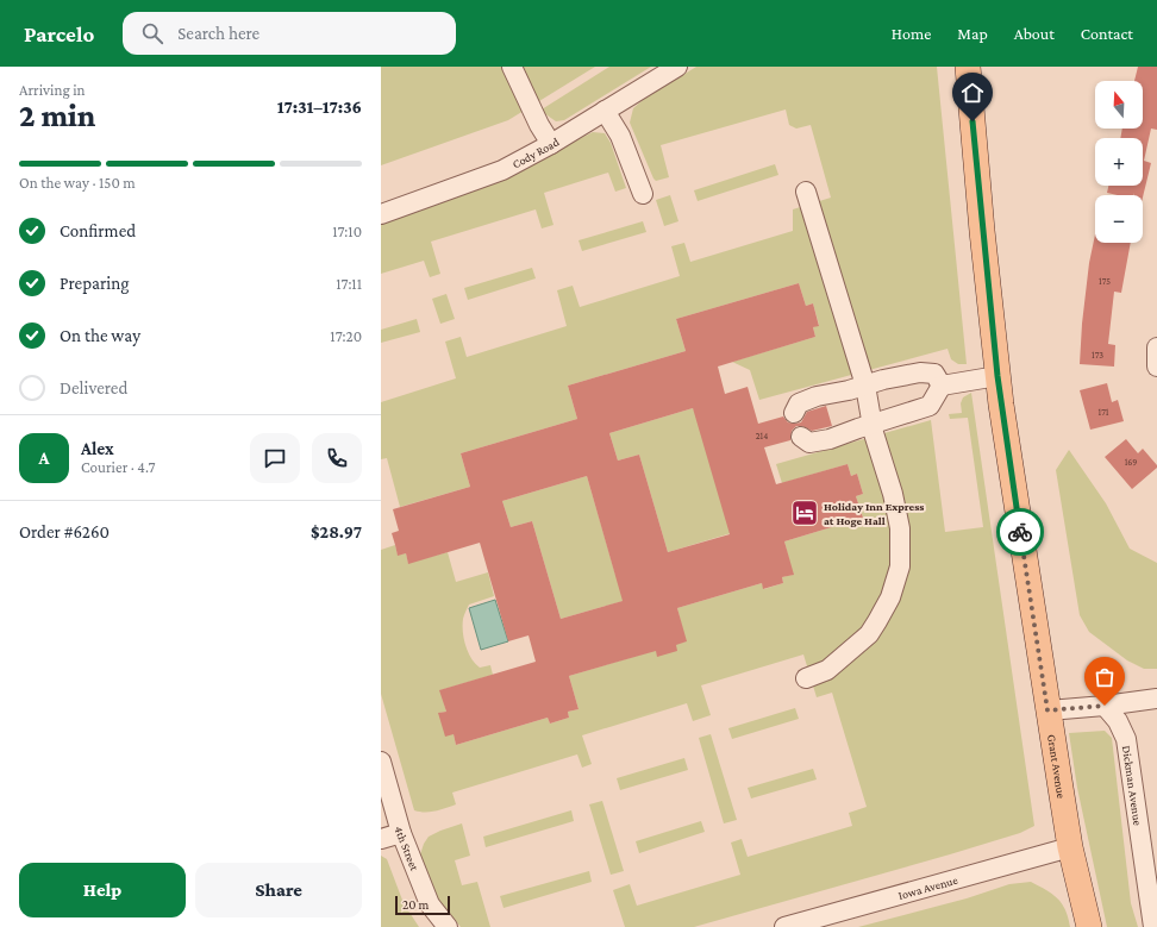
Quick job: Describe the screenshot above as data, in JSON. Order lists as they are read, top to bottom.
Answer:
{
  "streets": {
    "main road": ["Grant Avenue"],
    "street": [
      "Cody Road",
      "Dickman Avenue",
      "4th Street",
      "Iowa Avenue"
    ]
  },
  "crossings": [
    ["Grant Avenue", "Iowa Avenue"]
  ],
  "places": {
    "hotel": ["Holiday Inn Express at Hoge Hall"]
  },
  "house_numbers": [
    "175",
    "173",
    "171",
    "214",
    "169"
  ],
  "scale_bar": "20 m",
  "north": "top",
  "page": {
    "header": "Parcelo",
    "search": "Search here",
    "nav": [
      "Home",
      "Map",
      "About",
      "Contact"
    ],
    "heading": ["2 min", "Arriving in", "17:31–17:36"],
    "panel": [
      "Alex",
      "Courier · 4.7",
      "Order #6260",
      "$28.97"
    ],
    "map_buttons": ["+", "−"],
    "bar": "On the way · 150 m",
    "list": [
      ["Confirmed", "17:10"],
      ["Preparing", "17:11"],
      ["On the way", "17:20"],
      "Delivered"
    ],
    "round": "A",
    "buttons": ["Help", "Share"],
    "scale": "20 m"
  }
}
